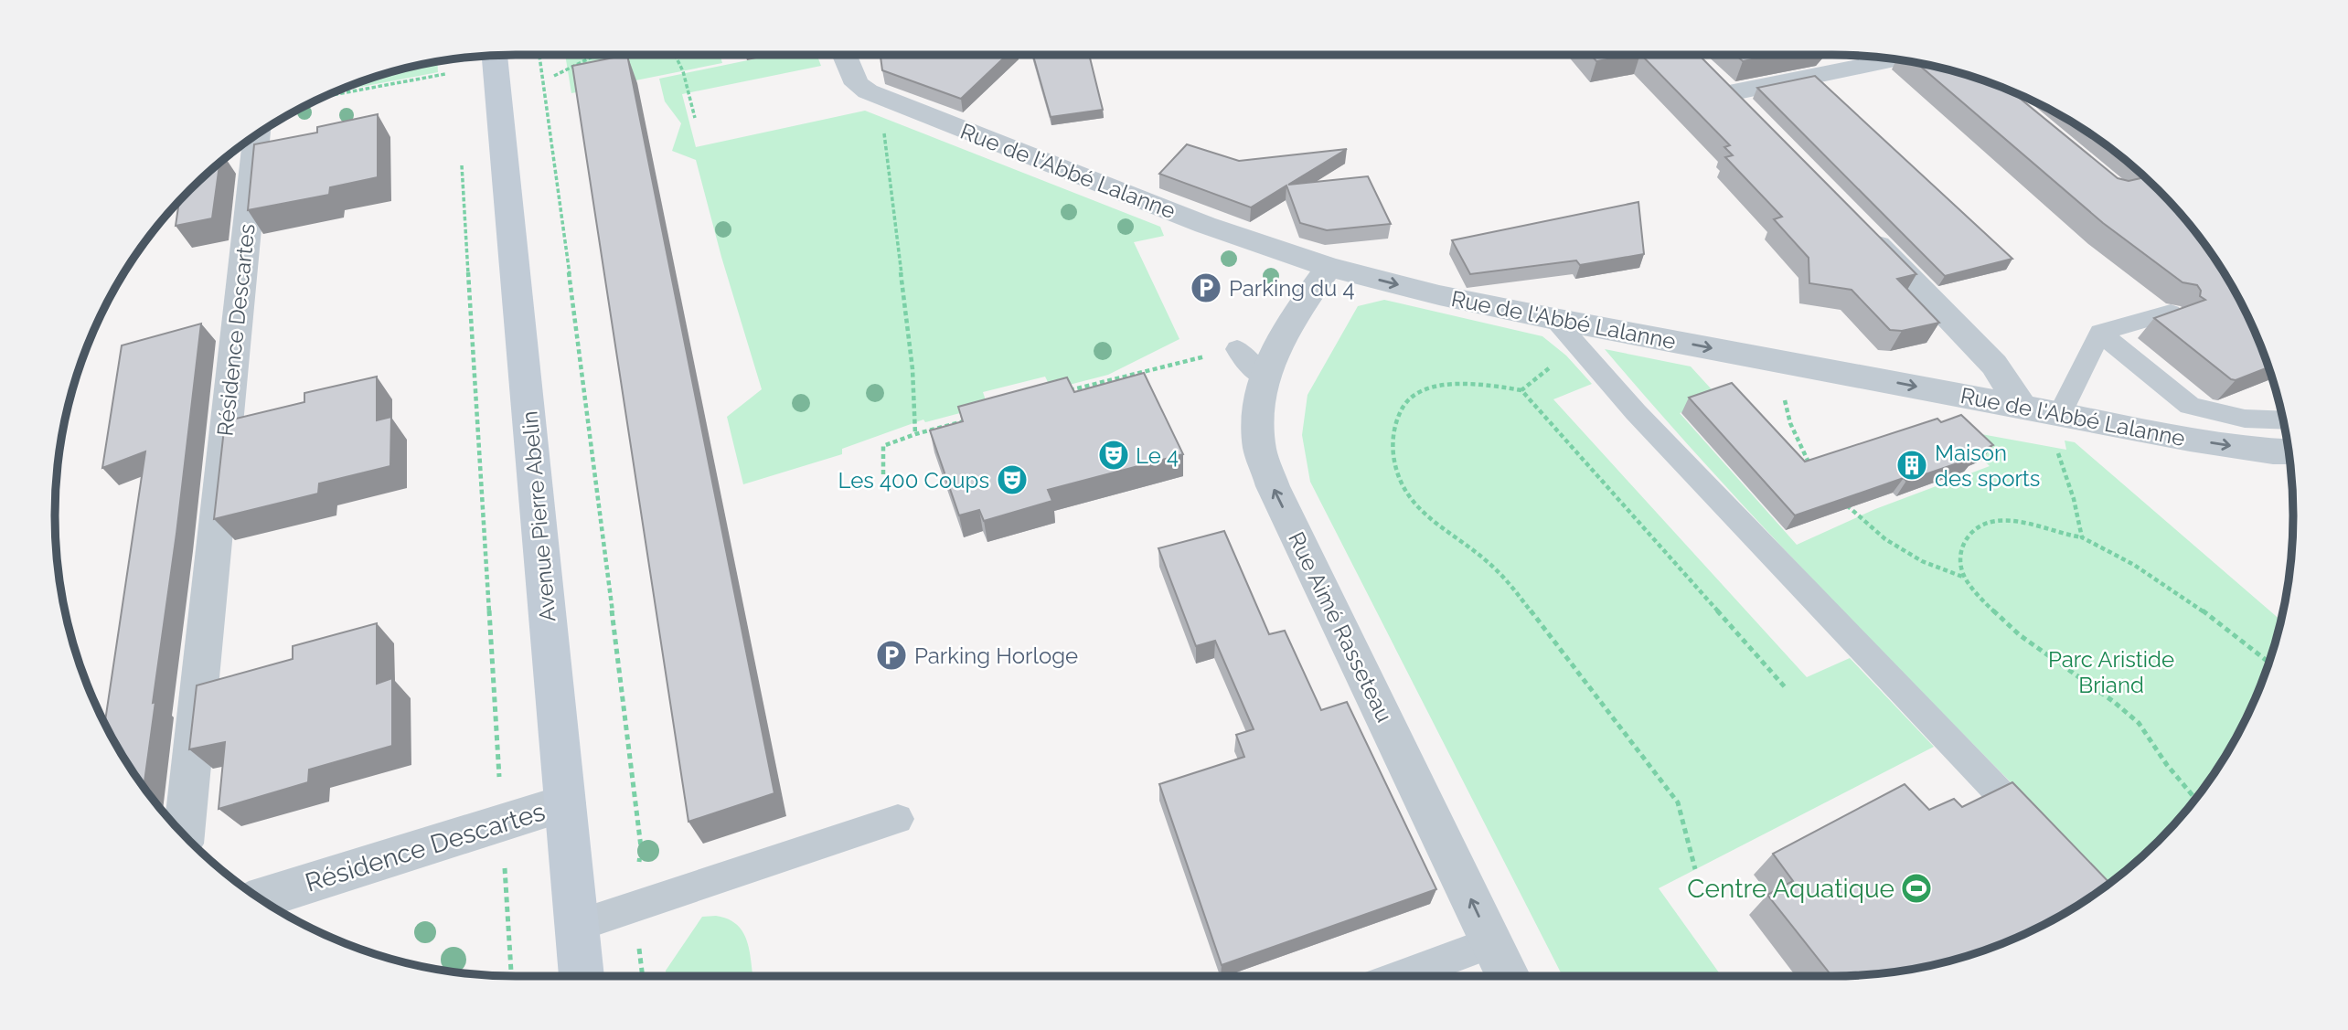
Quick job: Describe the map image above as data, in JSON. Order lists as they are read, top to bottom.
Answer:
{
  "streets": {
    "main road": ["Avenue Pierre Abelin"],
    "street": ["Rue de l'Abbé Lalanne", "Résidence Descartes", "Rue Aimé Rasseteau"]
  },
  "crossings": [
    ["Rue de l'Abbé Lalanne", "Rue Aimé Rasseteau"],
    ["Résidence Descartes", "Avenue Pierre Abelin"]
  ],
  "one_way": ["Rue de l'Abbé Lalanne", "Rue Aimé Rasseteau"],
  "parks": ["Parc Aristide Briand"],
  "places": {
    "parking": ["Parking du 4", "Parking Horloge"],
    "theatre": ["Le 4", "Les 400 Coups"],
    "building": ["Maison des sports"],
    "sports": ["Centre Aquatique"]
  }
}
